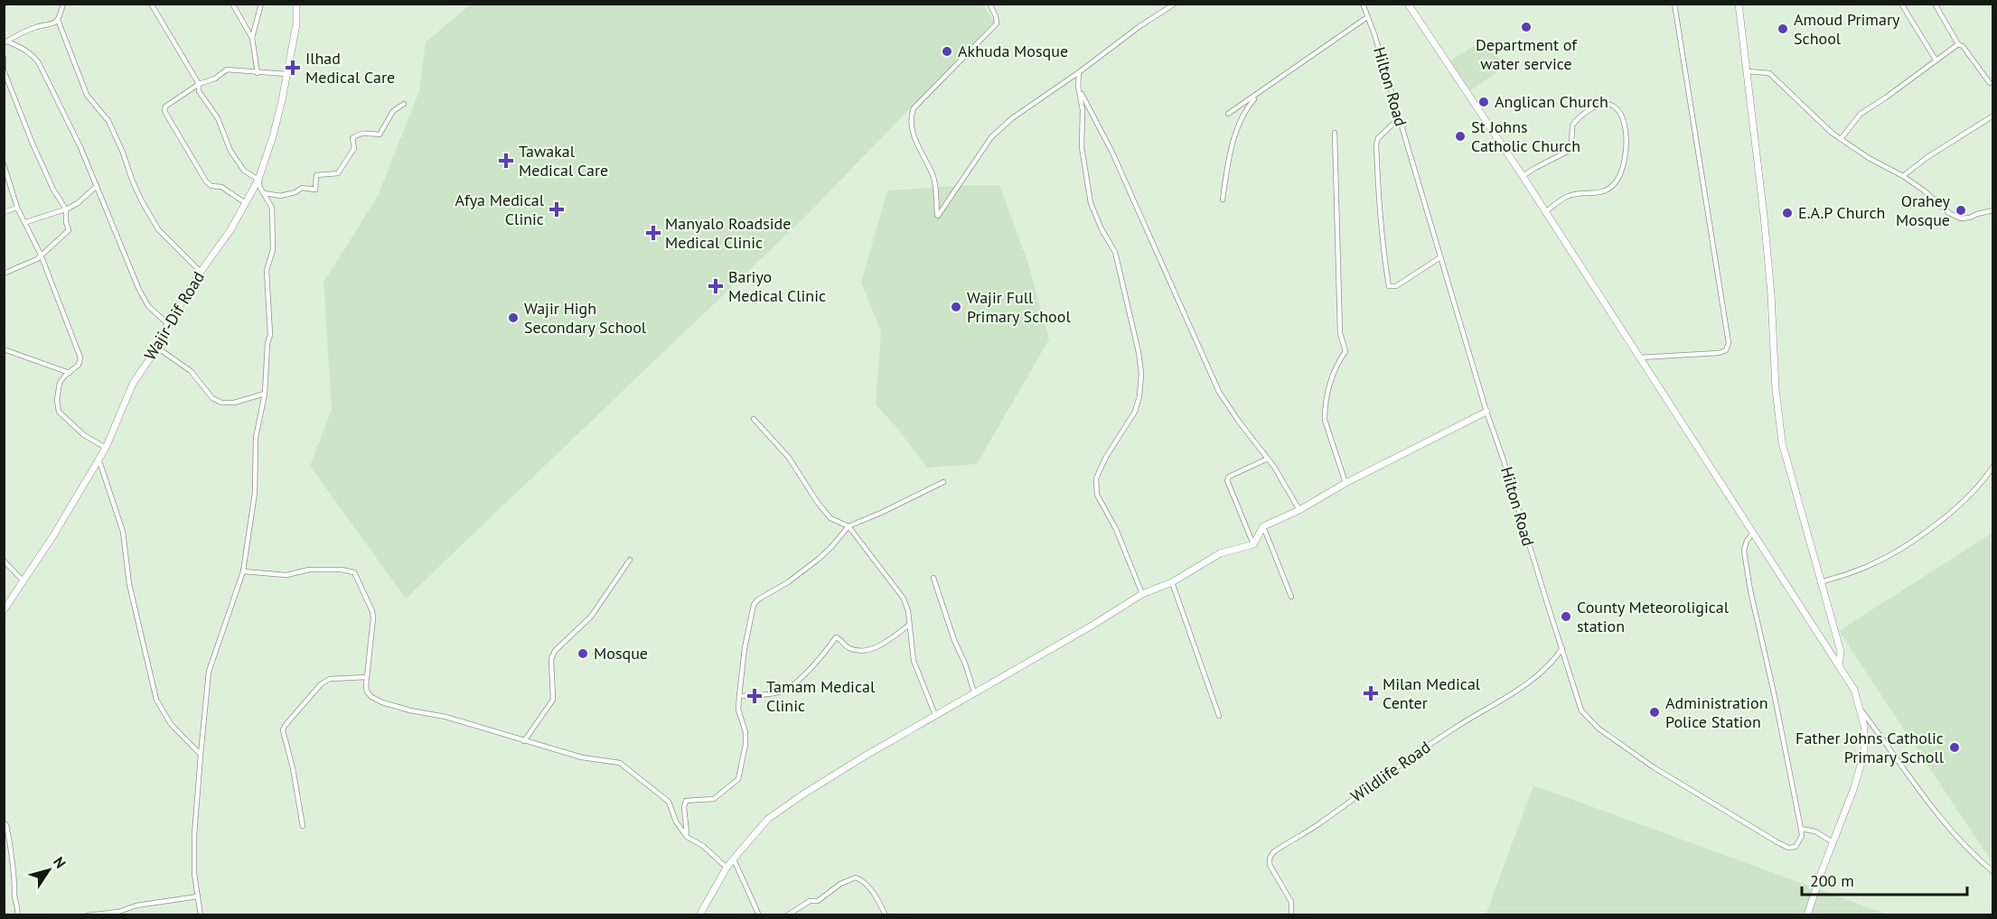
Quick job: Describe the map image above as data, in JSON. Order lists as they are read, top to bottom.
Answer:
{
  "streets": {
    "street": ["Hilton Road", "Wajir-Dif Road", "Wildlife Road"]
  },
  "crossings": [
    ["Hilton Road", "Wildlife Road"]
  ],
  "places": {
    "other": [
      "Department of water service",
      "Amoud Primary School",
      "Akhuda Mosque",
      "Anglican Church",
      "St Johns Catholic Church",
      "Orahey Mosque",
      "E.A.P Church",
      "Wajir Full Primary School",
      "Wajir High Secondary School",
      "County Meteoroligical station",
      "Mosque",
      "Administration Police Station",
      "Father Johns Catholic Primary Scholl"
    ],
    "health": [
      "Ilhad Medical Care",
      "Tawakal Medical Care",
      "Afya Medical Clinic",
      "Manyalo Roadside Medical Clinic",
      "Bariyo Medical Clinic",
      "Milan Medical Center",
      "Tamam Medical Clinic"
    ]
  },
  "scale_bar": "200 m",
  "north": "top right"
}
